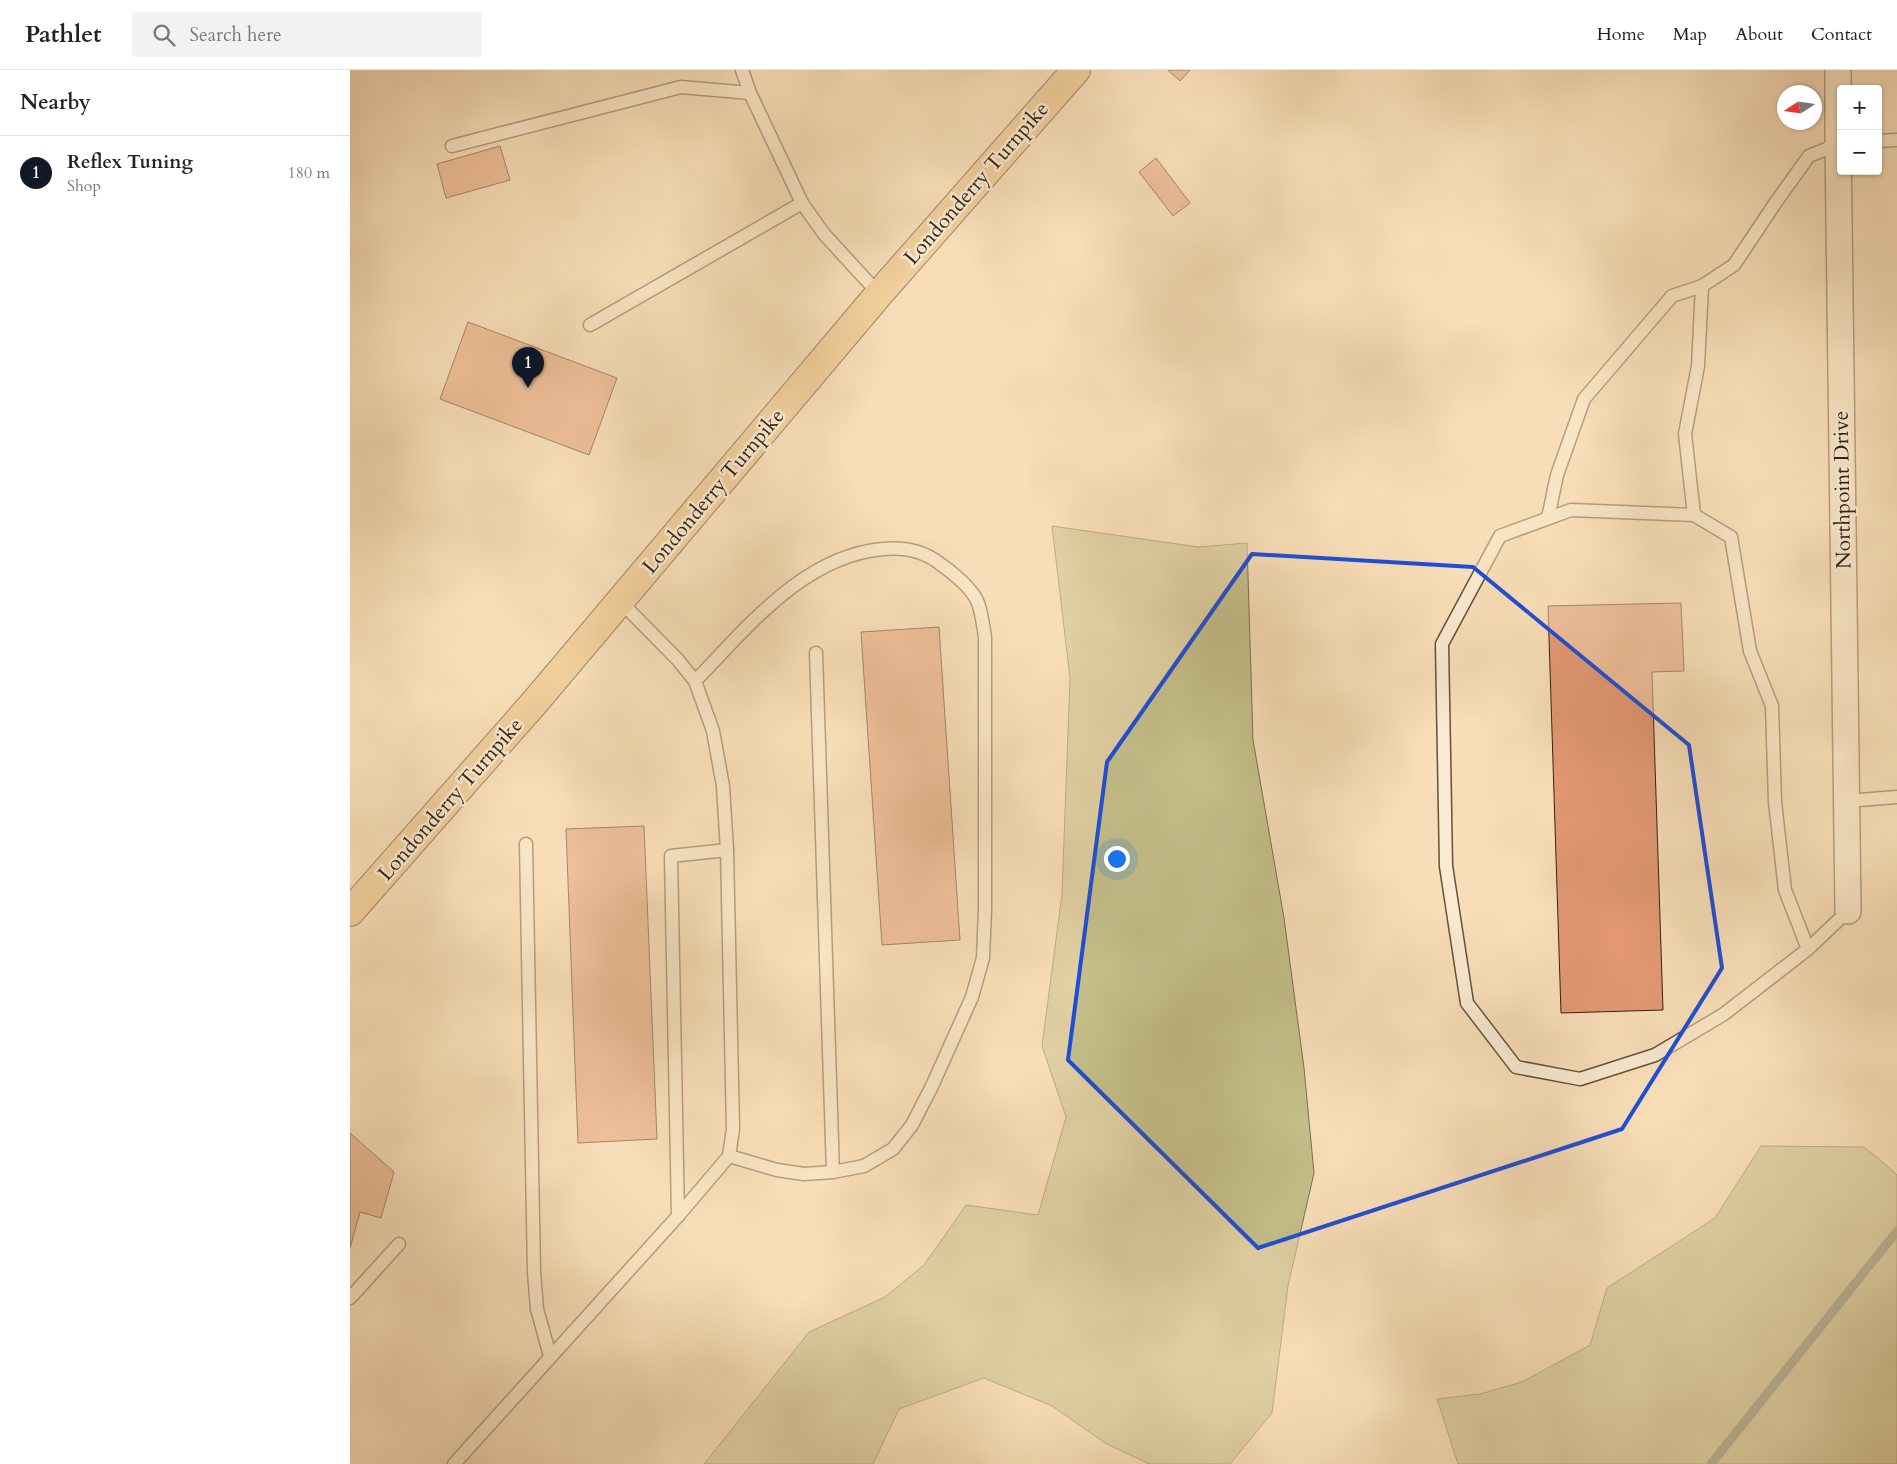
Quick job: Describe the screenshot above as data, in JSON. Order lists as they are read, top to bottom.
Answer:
{
  "streets": {
    "main road": ["Londonderry Turnpike"],
    "street": ["Northpoint Drive"]
  },
  "north": "left",
  "page": {
    "header": "Pathlet",
    "search": "Search here",
    "nav": [
      "Home",
      "Map",
      "About",
      "Contact"
    ],
    "heading": "Nearby",
    "map_buttons": ["+", "−"],
    "list": [
      {
        "mark": "1",
        "name": "Reflex Tuning",
        "note": "Shop",
        "value": "180 m"
      }
    ],
    "pins": "1"
  }
}
